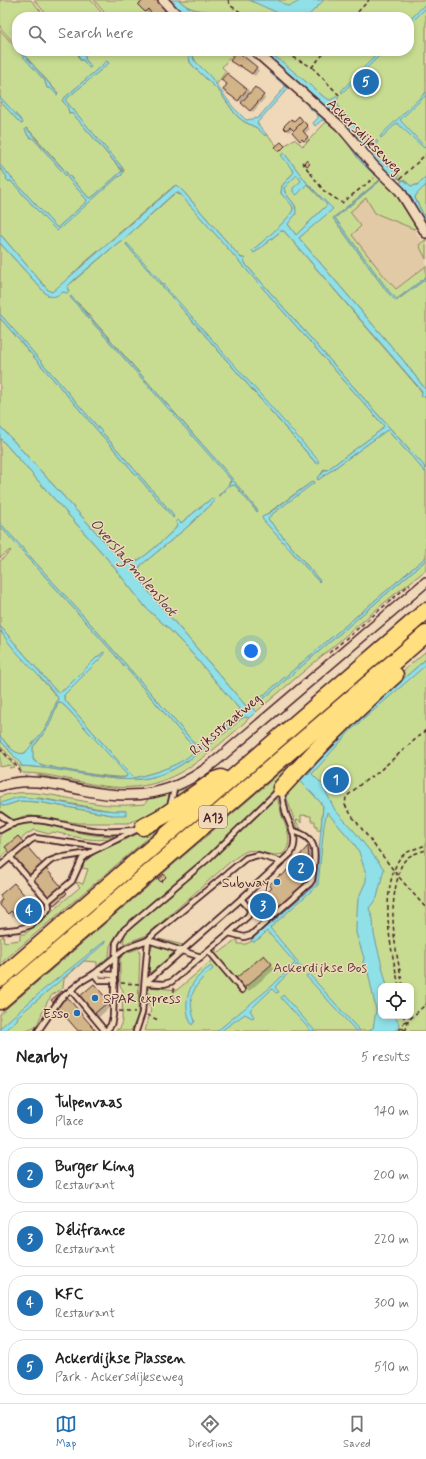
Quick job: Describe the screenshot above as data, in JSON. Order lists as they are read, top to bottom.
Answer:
{
  "streets": {
    "highway": ["A13"],
    "street": ["Ackersdijkseweg", "Rijksstraatweg"]
  },
  "water": ["Overslagmolensloot"],
  "parks": ["Ackerdijkse Bos"],
  "places": ["Subway", "SPAR express", "Esso"],
  "page": {
    "search": "Search here",
    "pins": [
      "5",
      "1",
      "2",
      "3",
      "4"
    ],
    "heading": ["Nearby", "5 results"],
    "list": [
      {
        "mark": "1",
        "name": "Tulpenvaas",
        "note": "Place",
        "value": "140 m"
      },
      {
        "mark": "2",
        "name": "Burger King",
        "note": "Restaurant",
        "value": "200 m"
      },
      {
        "mark": "3",
        "name": "Délifrance",
        "note": "Restaurant",
        "value": "220 m"
      },
      {
        "mark": "4",
        "name": "KFC",
        "note": "Restaurant",
        "value": "300 m"
      },
      {
        "mark": "5",
        "name": "Ackerdijkse Plassen",
        "note": "Park · Ackersdijkseweg",
        "value": "510 m"
      }
    ],
    "nav": ["Map", "Directions", "Saved"]
  }
}
